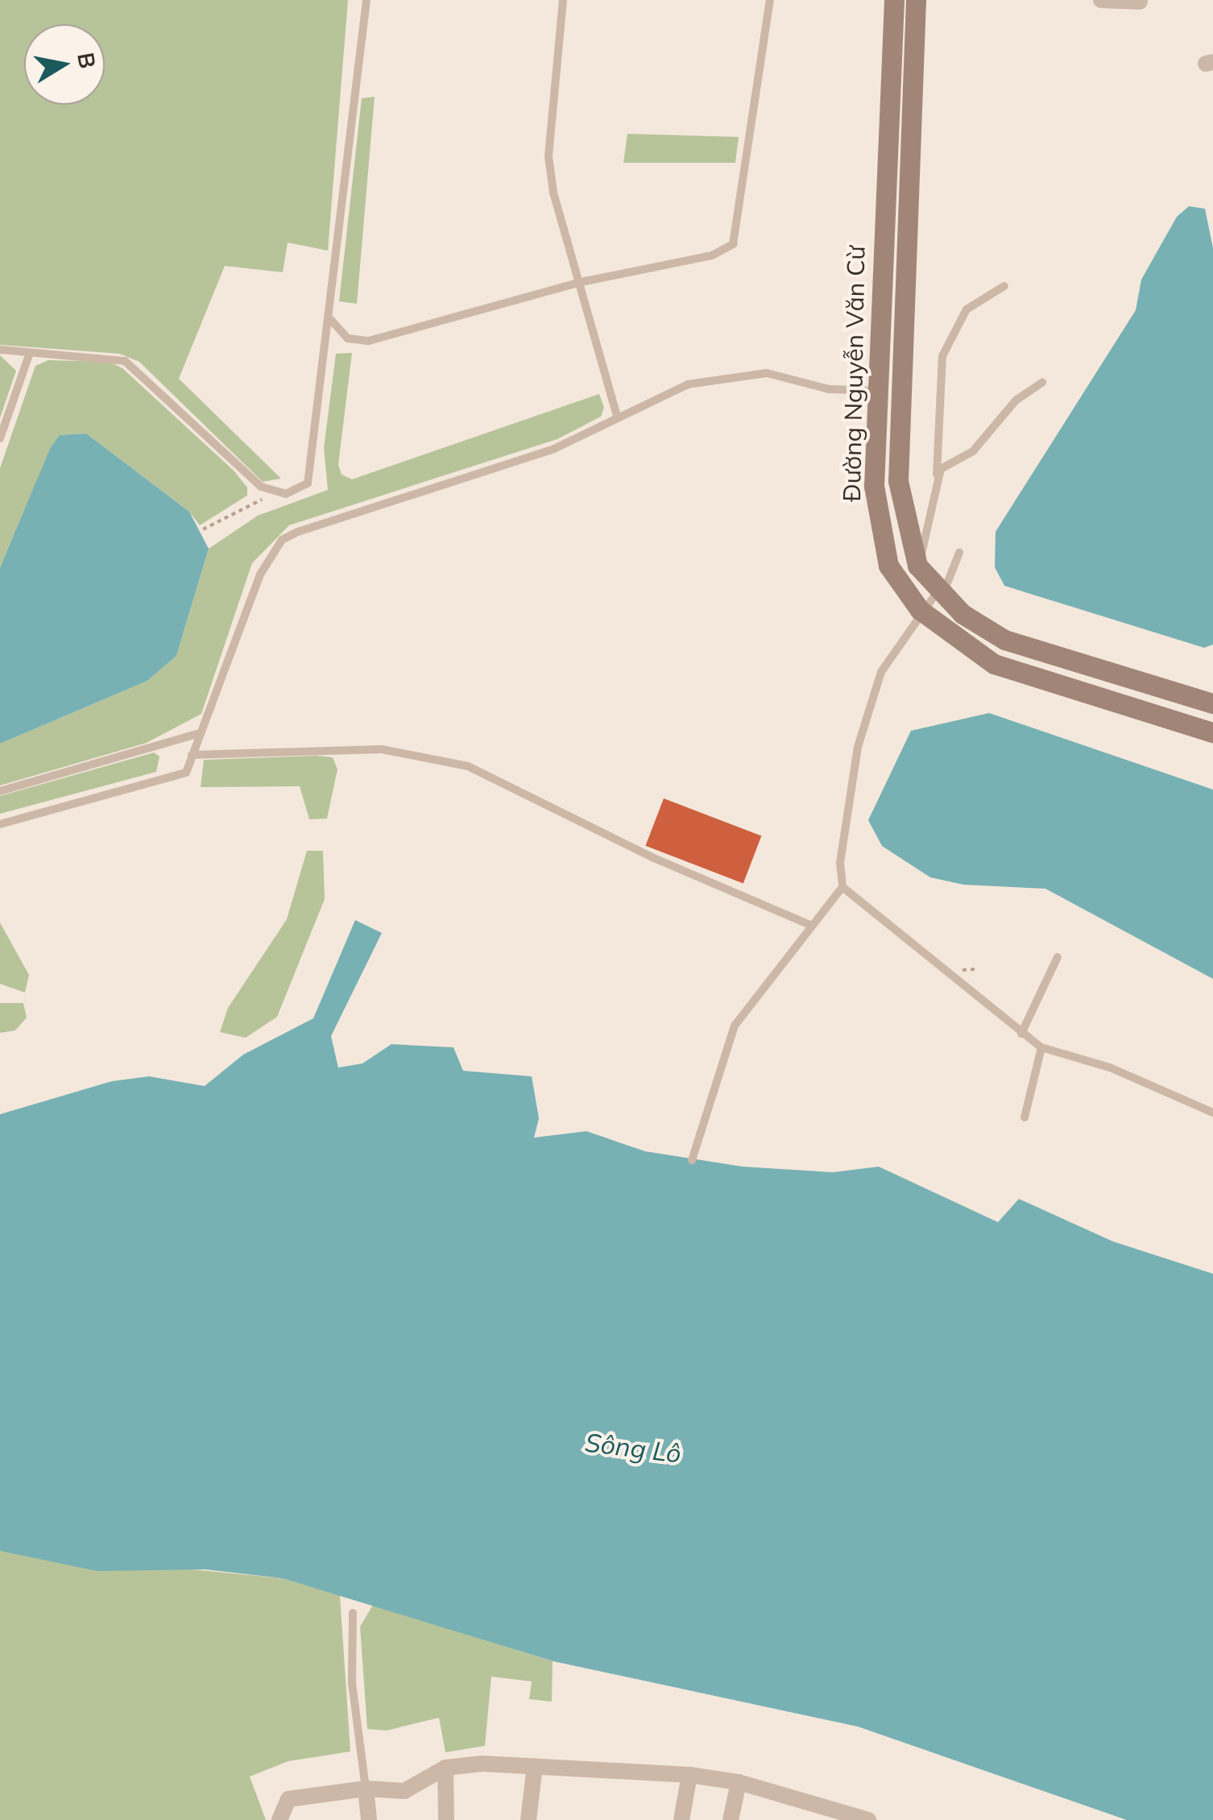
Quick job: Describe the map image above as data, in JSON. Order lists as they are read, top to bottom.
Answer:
{
  "streets": {
    "main road": ["Đường Nguyễn Văn Cừ"]
  },
  "water": ["Sông Lô"],
  "north": "right"
}
